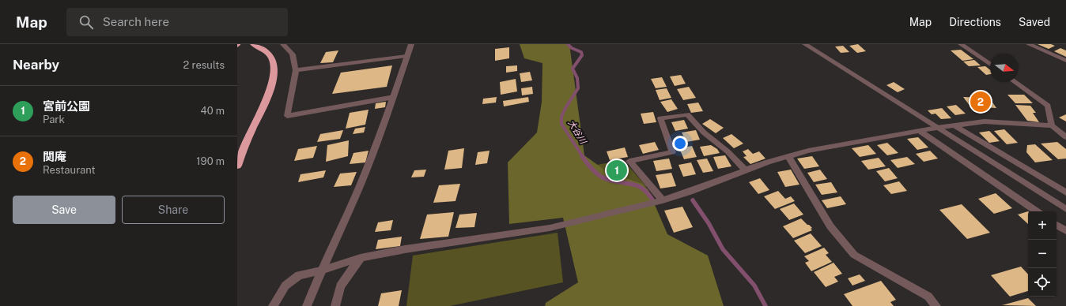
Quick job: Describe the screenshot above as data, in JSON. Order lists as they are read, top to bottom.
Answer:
{
  "water": ["大谷川"],
  "north": "right",
  "page": {
    "header": "Map",
    "search": "Search here",
    "nav": ["Map", "Directions", "Saved"],
    "heading": ["Nearby", "2 results"],
    "list": [
      {
        "mark": "1",
        "name": "宮前公園",
        "note": "Park",
        "value": "40 m"
      },
      {
        "mark": "2",
        "name": "関庵",
        "note": "Restaurant",
        "value": "190 m"
      }
    ],
    "pins": ["2", "1"],
    "buttons": ["Save", "Share"],
    "map_buttons": ["+", "−"]
  }
}
